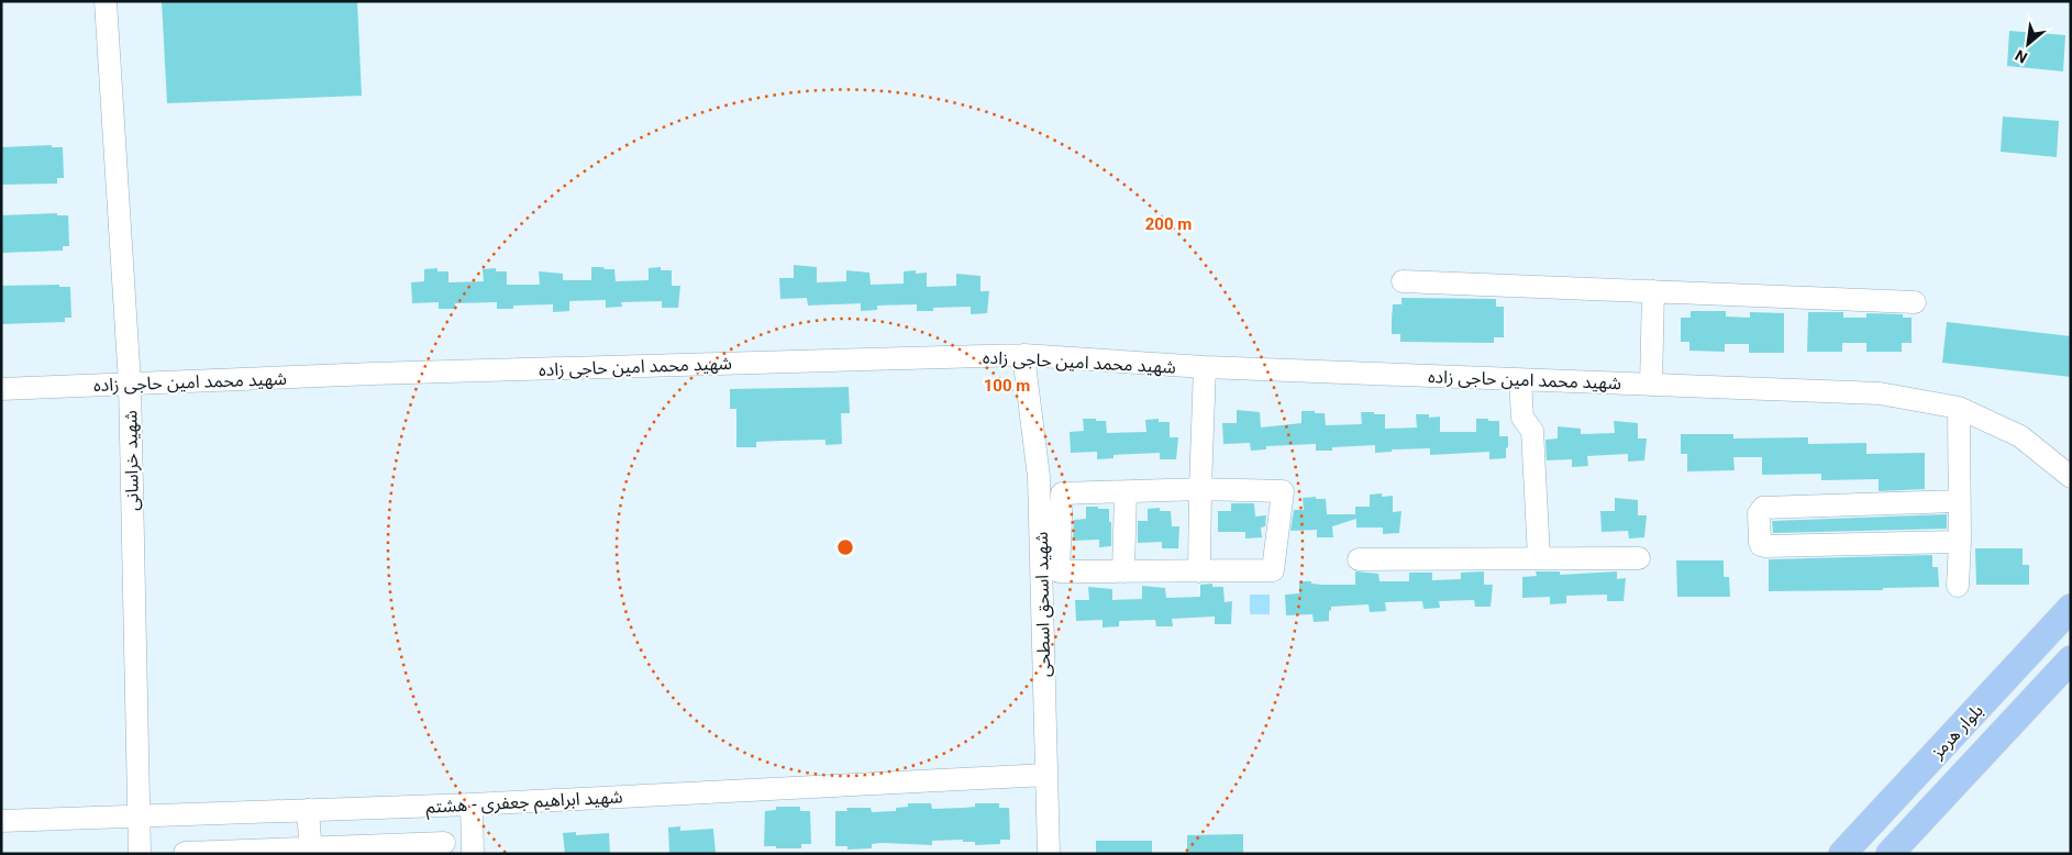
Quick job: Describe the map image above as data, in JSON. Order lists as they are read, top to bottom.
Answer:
{
  "streets": {
    "main road": ["بلوار هرمز"],
    "street": [
      "شهید محمد امین حاجی زاده",
      "شهید خراسانی",
      "شهید اسحق اسطحی",
      "شهید ابراهیم جعفری - هشتم"
    ]
  },
  "crossings": [
    ["شهید محمد امین حاجی زاده", "شهید خراسانی"],
    ["شهید محمد امین حاجی زاده", "شهید اسحق اسطحی"],
    ["شهید خراسانی", "شهید ابراهیم جعفری - هشتم"],
    ["شهید اسحق اسطحی", "شهید ابراهیم جعفری - هشتم"]
  ],
  "north": "bottom left",
  "rings": ["200 m", "100 m"]
}
